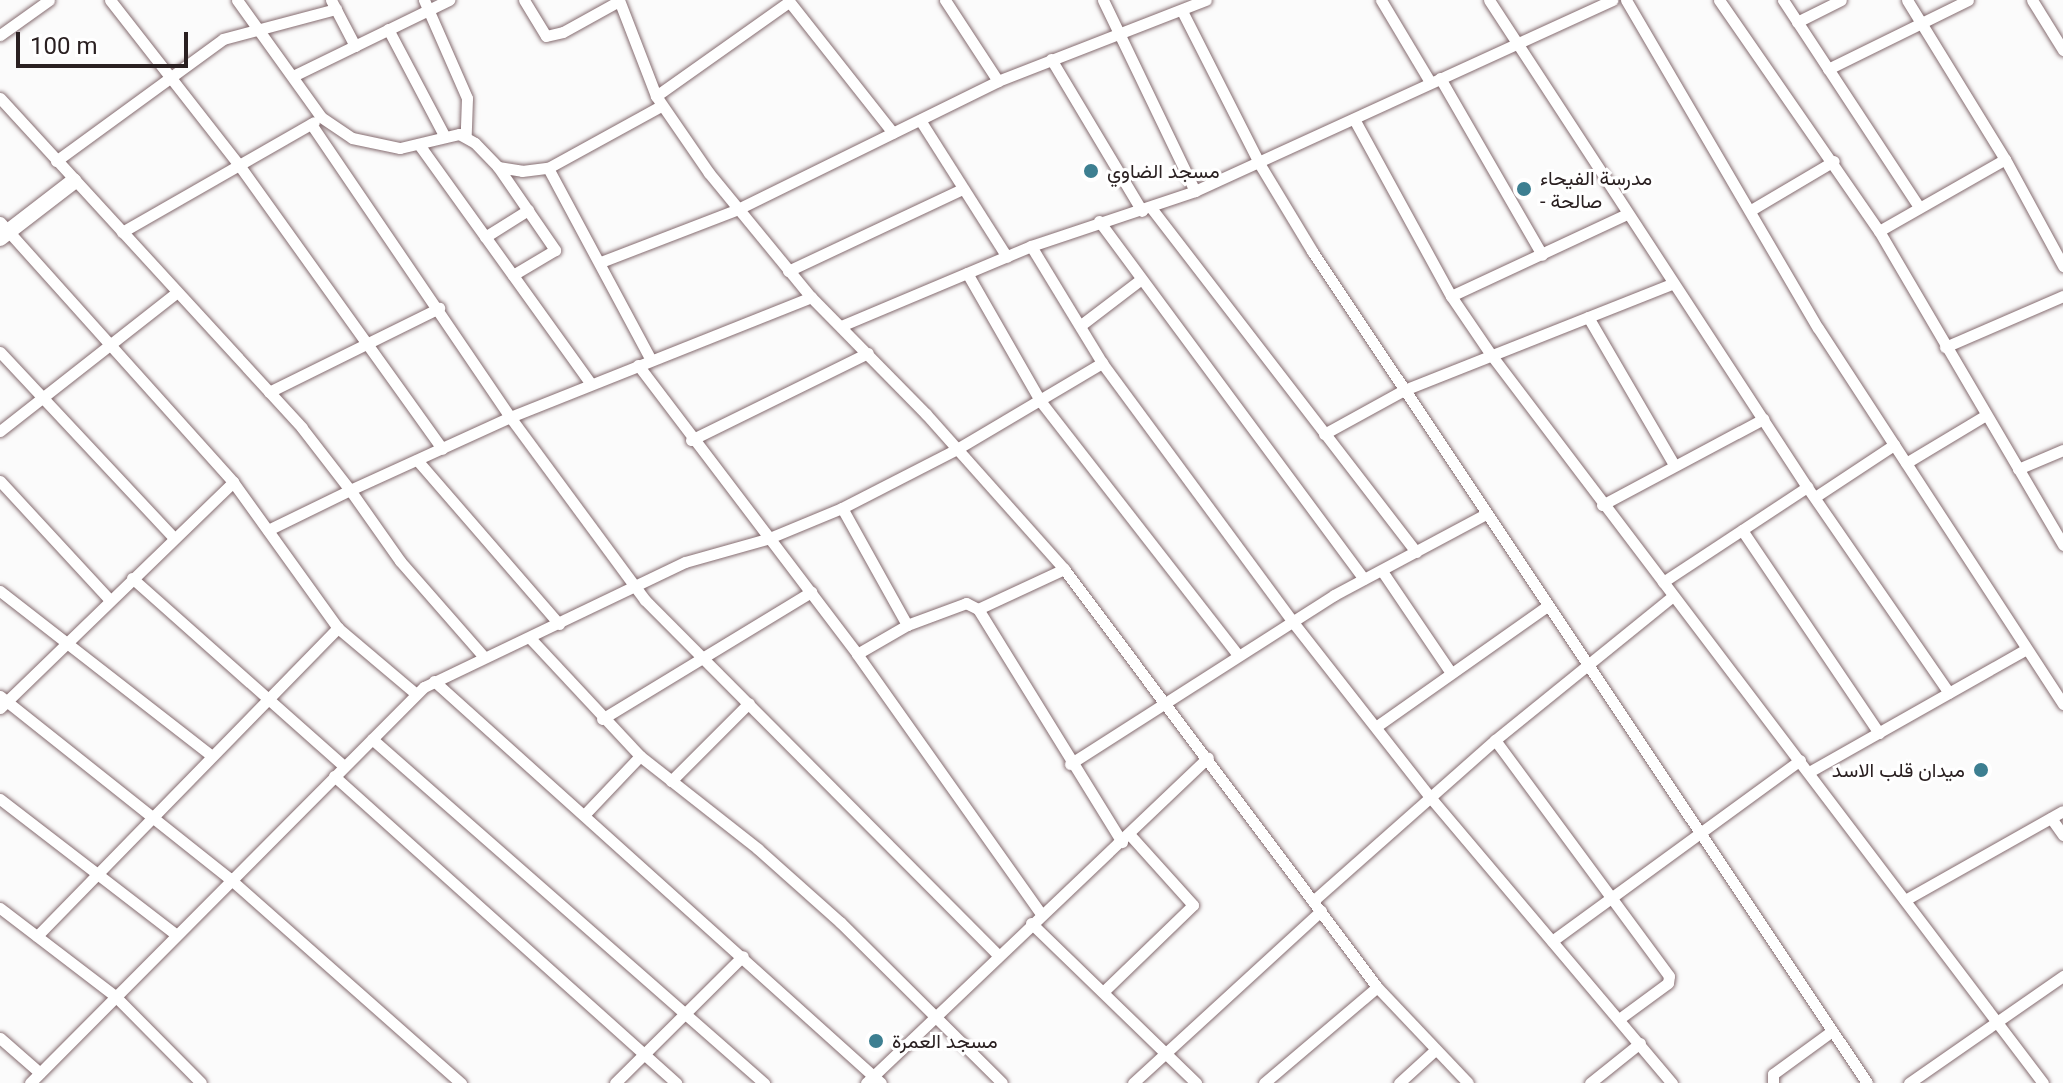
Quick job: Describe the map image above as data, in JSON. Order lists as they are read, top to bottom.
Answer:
{
  "places": [
    "مسجد الضاوي",
    "مدرسة الفيحاء - صالحة",
    "ميدان قلب الاسد",
    "مسجد العمرة"
  ],
  "scale_bar": "100 m"
}
